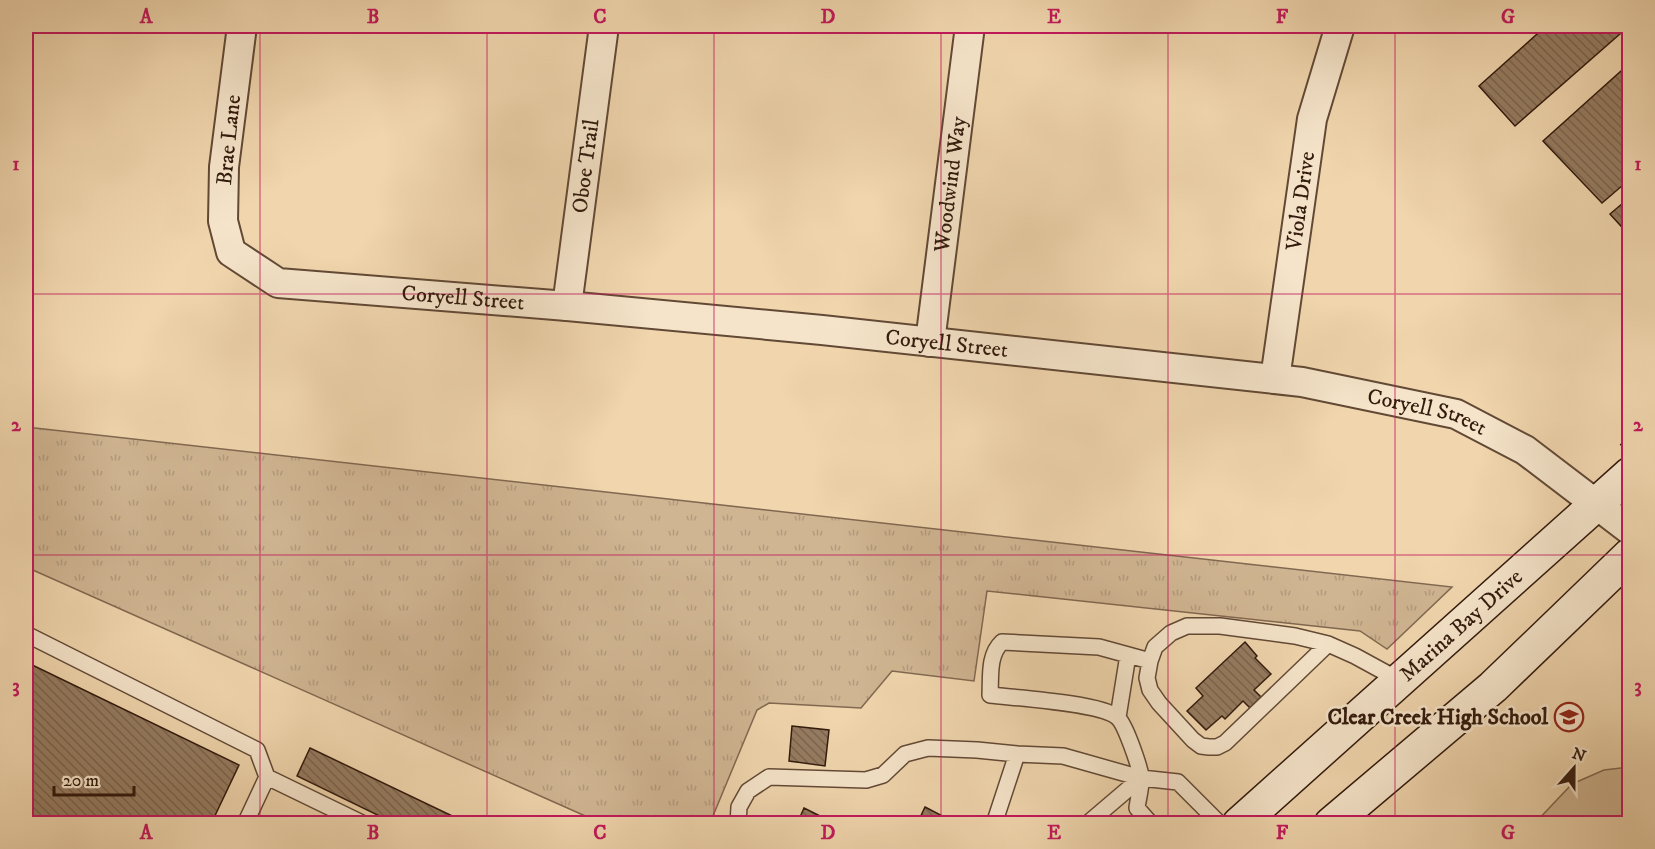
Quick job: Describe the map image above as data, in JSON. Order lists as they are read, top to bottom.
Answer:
{
  "streets": {
    "main road": ["Marina Bay Drive"],
    "street": [
      "Brae Lane",
      "Oboe Trail",
      "Woodwind Way",
      "Viola Drive",
      "Coryell Street"
    ]
  },
  "crossings": [
    ["Brae Lane", "Coryell Street"],
    ["Oboe Trail", "Coryell Street"],
    ["Woodwind Way", "Coryell Street"],
    ["Viola Drive", "Coryell Street"],
    ["Coryell Street", "Marina Bay Drive"]
  ],
  "places": {
    "school or university": ["Clear Creek High School"]
  },
  "scale_bar": "20 m",
  "north": "top",
  "grid": {
    "columns": [
      "A",
      "B",
      "C",
      "D",
      "E",
      "F",
      "G"
    ],
    "rows": ["1", "2", "3"]
  }
}
